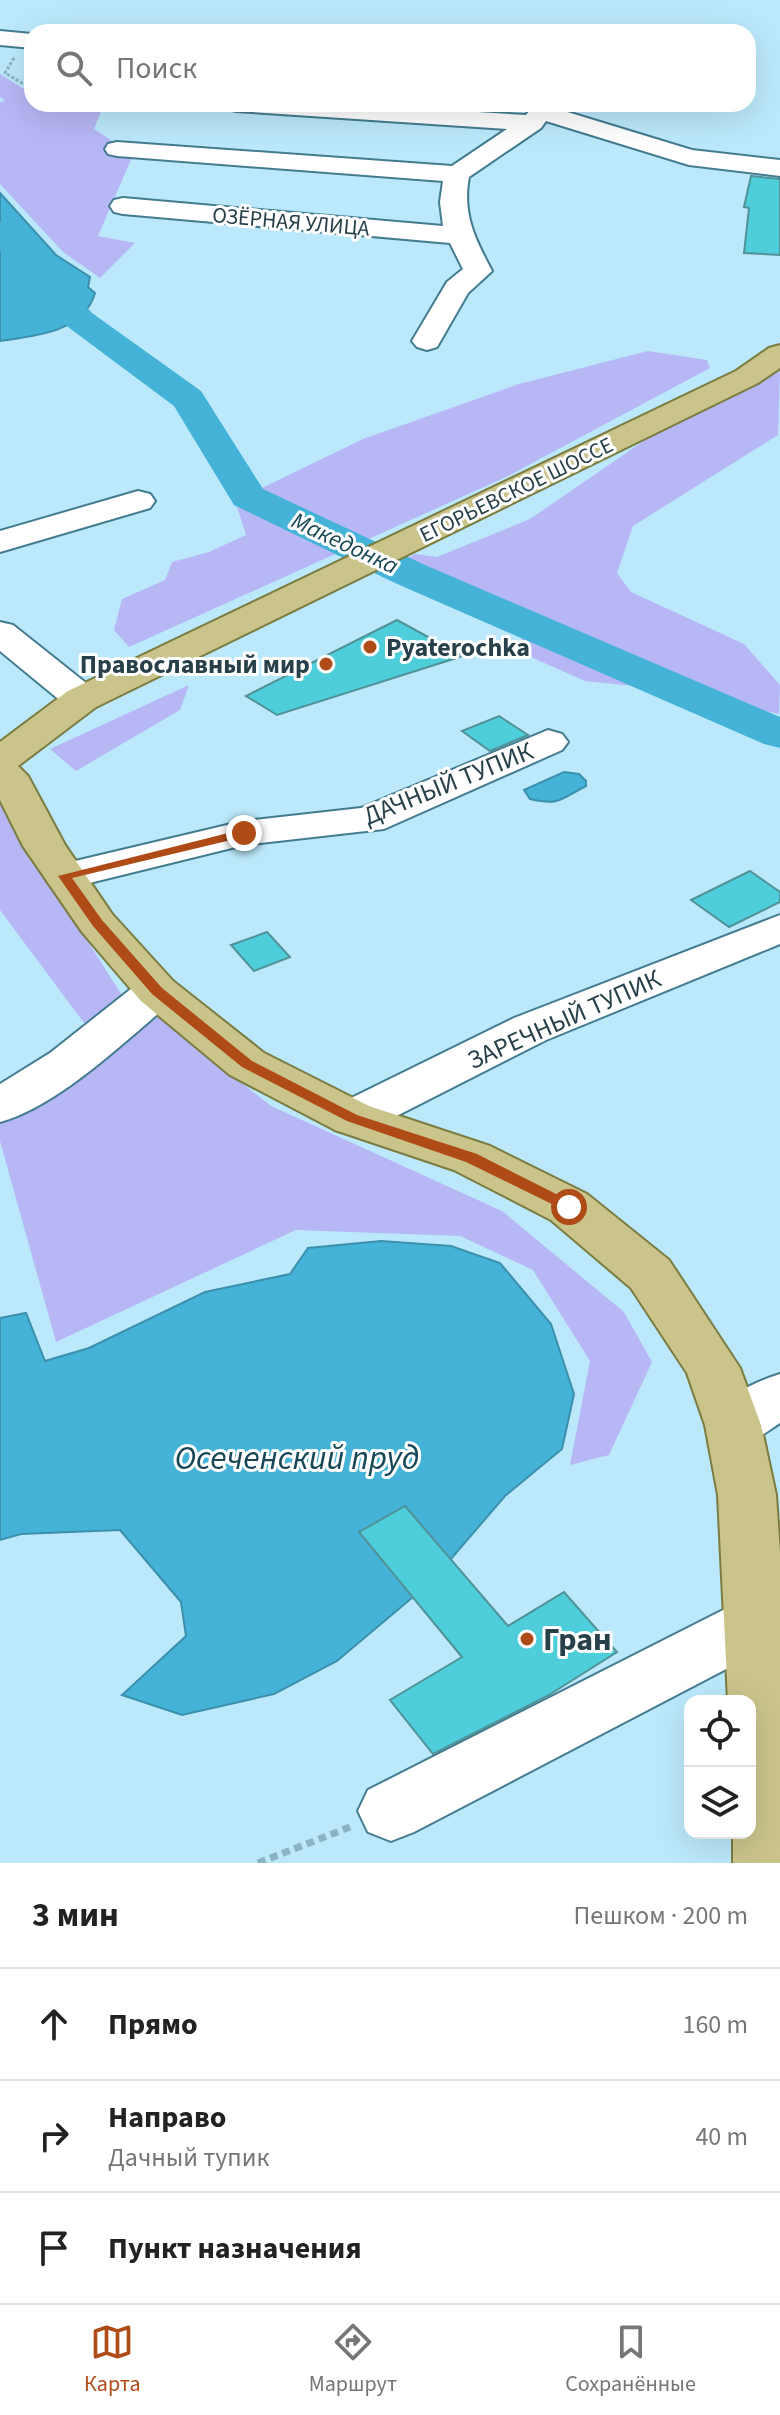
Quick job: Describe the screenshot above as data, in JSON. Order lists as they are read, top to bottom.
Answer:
{
  "streets": {
    "main road": ["ЕГОРЬЕВСКОЕ ШОССЕ"],
    "street": ["ОЗЁРНАЯ УЛИЦА", "ДАЧНЫЙ ТУПИК", "ЗАРЕЧНЫЙ ТУПИК"]
  },
  "water": ["Македонка", "Осеченский пруд"],
  "places": ["Pyaterochka", "Православный мир", "Гран"],
  "page": {
    "search": "Поиск",
    "heading": ["3 мин", "Пешком · 200 m"],
    "list": [
      ["Прямо", "160 m"],
      ["Направо", "Дачный тупик", "40 m"],
      "Пункт назначения"
    ],
    "nav": ["Карта", "Маршрут", "Сохранённые"]
  }
}
